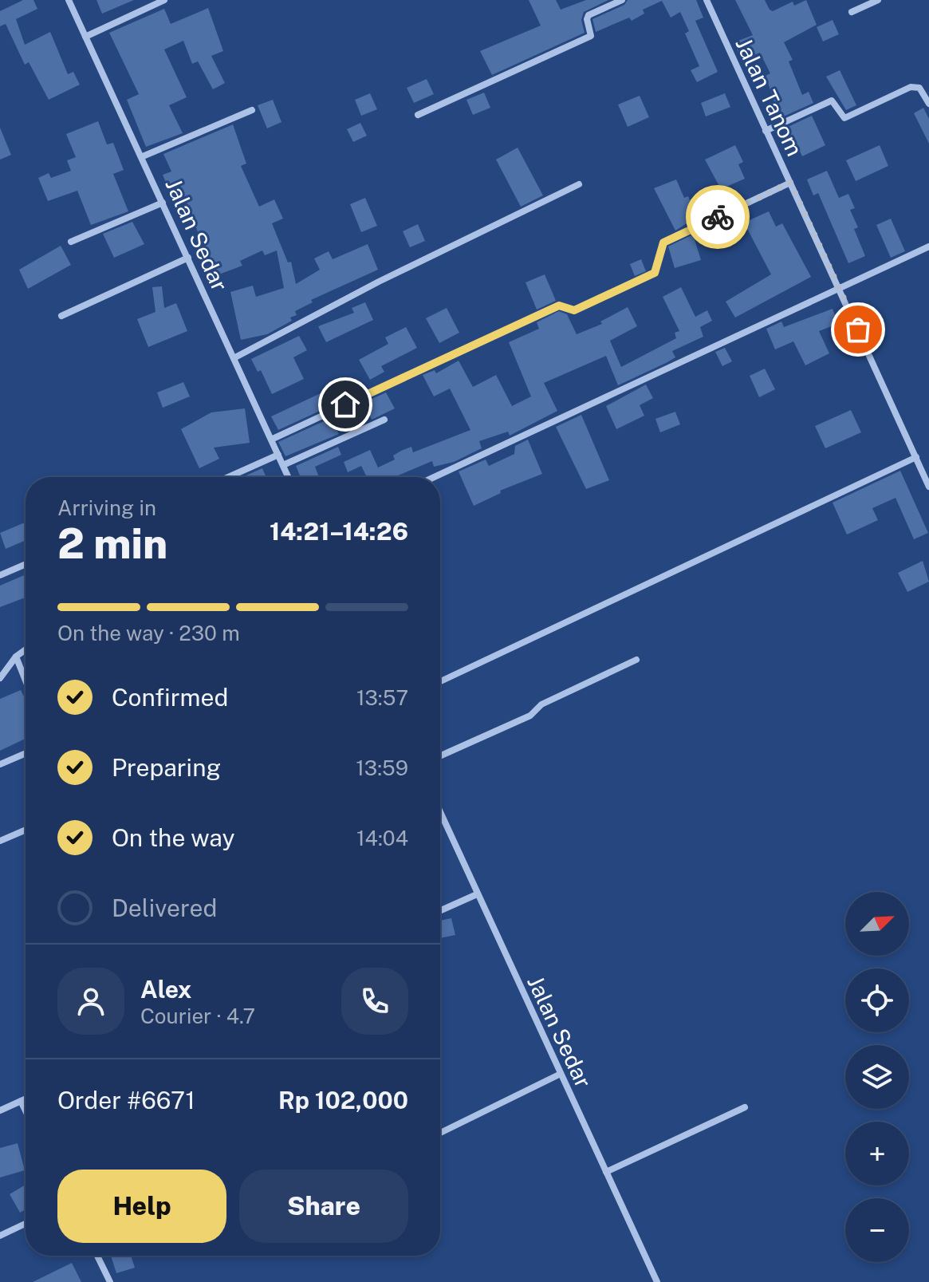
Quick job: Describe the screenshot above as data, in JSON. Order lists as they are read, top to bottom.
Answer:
{
  "streets": {
    "street": ["Jalan Tanom", "Jalan Sedar"]
  },
  "north": "top right",
  "page": {
    "heading": ["2 min", "Arriving in", "14:21–14:26"],
    "panel": [
      "Alex",
      "Courier · 4.7",
      "Order #6671",
      "Rp 102,000"
    ],
    "bar": "On the way · 230 m",
    "list": [
      ["Confirmed", "13:57"],
      ["Preparing", "13:59"],
      ["On the way", "14:04"],
      "Delivered"
    ],
    "map_buttons": ["+", "−"],
    "buttons": ["Help", "Share"]
  }
}
